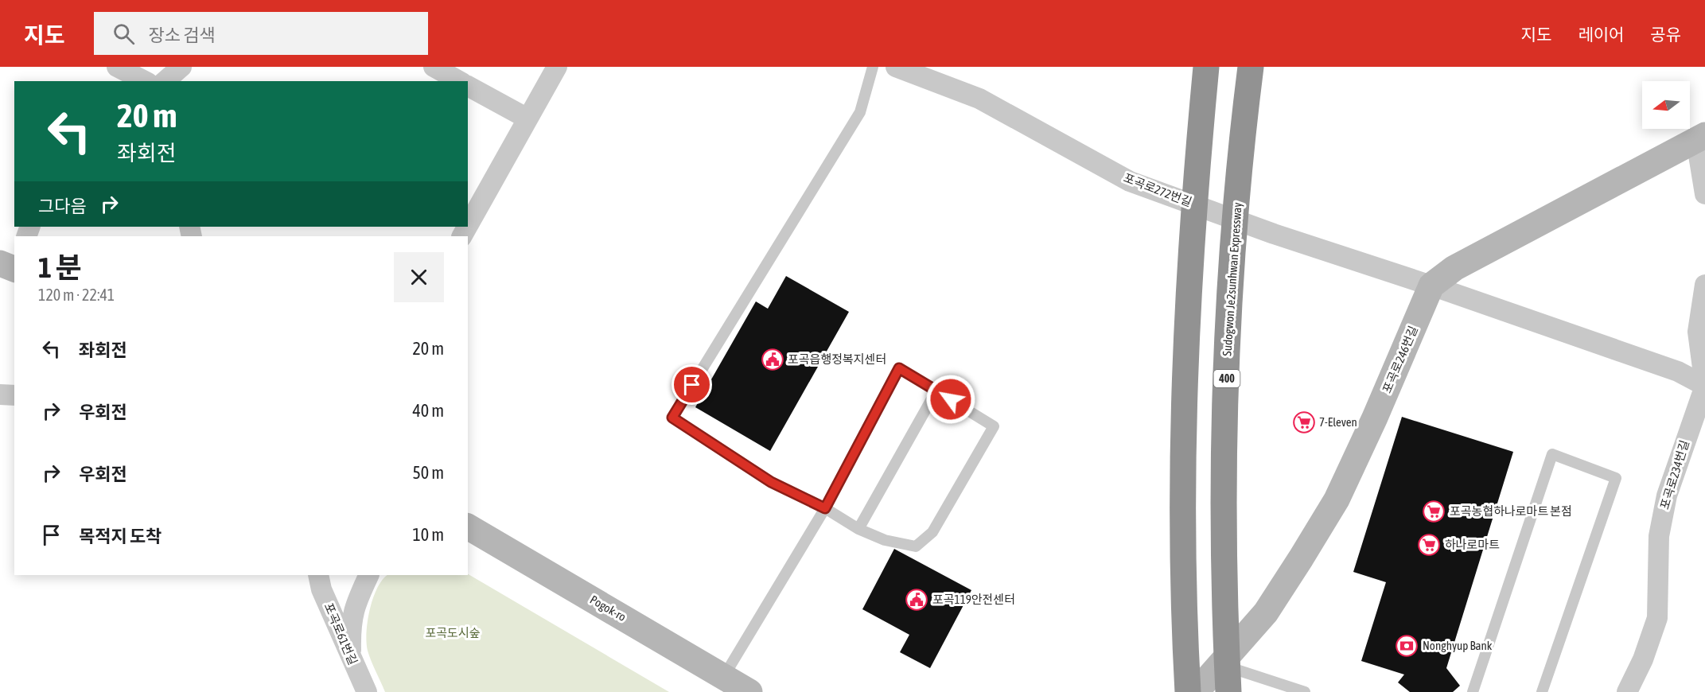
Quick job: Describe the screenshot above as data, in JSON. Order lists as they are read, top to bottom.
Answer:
{
  "streets": {
    "highway": ["Sudogwon Je2sunhwan Expressway", "400"],
    "street": [
      "포곡로272번길",
      "포곡로246번길",
      "포곡로234번길",
      "Pogok-ro",
      "포곡로61번길"
    ]
  },
  "crossings": [
    ["포곡로272번길", "포곡로246번길"],
    ["포곡로272번길", "포곡로234번길"]
  ],
  "parks": ["포곡도시숲"],
  "places": {
    "public building": ["포곡읍행정복지센터", "포곡119안전센터"],
    "supermarket": ["7-Eleven", "포곡농협하나로마트 본점", "하나로마트"],
    "bank": ["Nonghyup Bank"]
  },
  "north": "left",
  "page": {
    "header": "지도",
    "search": "장소 검색",
    "nav": ["지도", "레이어", "공유"],
    "turn": ["20 m", "좌회전"],
    "then": "그다음",
    "heading": ["1 분", "120 m · 22:41"],
    "list": [
      {
        "name": "좌회전",
        "value": "20 m"
      },
      {
        "name": "우회전",
        "value": "40 m"
      },
      {
        "name": "우회전",
        "value": "50 m"
      },
      {
        "name": "목적지 도착",
        "value": "10 m"
      }
    ]
  }
}
